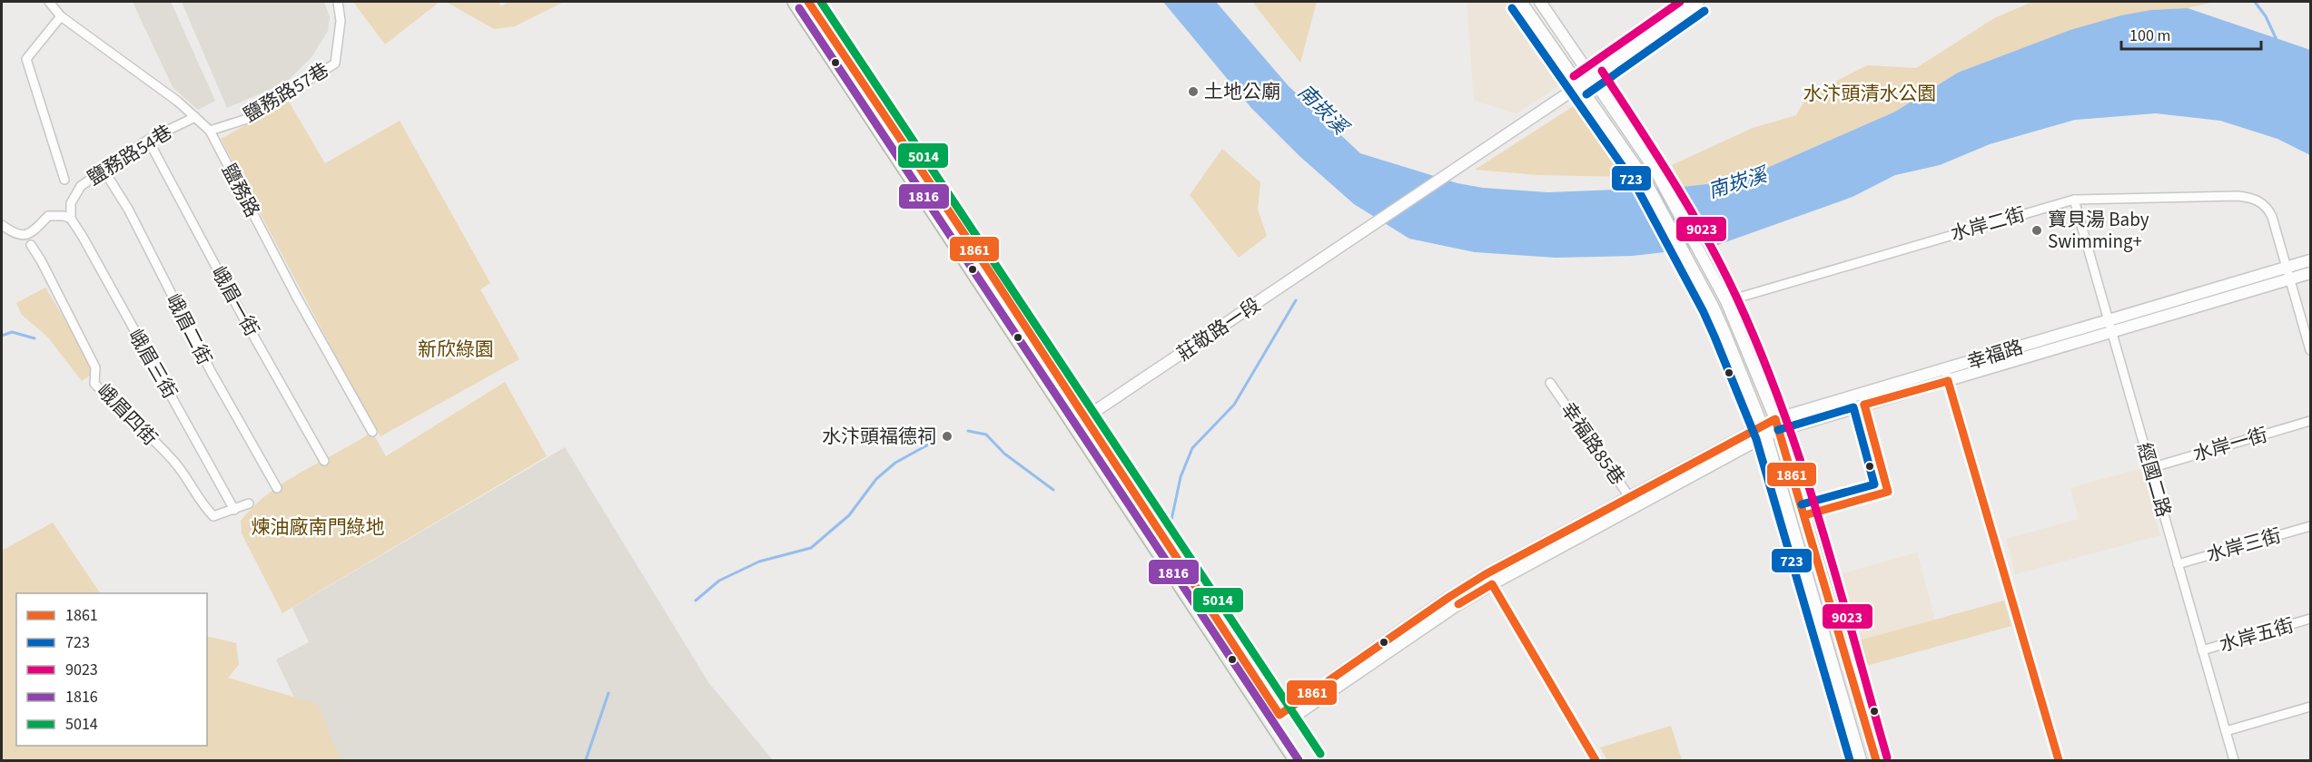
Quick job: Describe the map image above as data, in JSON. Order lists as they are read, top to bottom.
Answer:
{
  "streets": {
    "street": [
      "鹽務路57巷",
      "鹽務路54巷",
      "鹽務路",
      "水岸二街",
      "峨眉一街",
      "峨眉二街",
      "莊敬路一段",
      "幸福路",
      "峨眉三街",
      "峨眉四街",
      "幸福路85巷",
      "水岸一街",
      "經國二路",
      "水岸三街",
      "水岸五街"
    ]
  },
  "crossings": [
    ["鹽務路57巷", "鹽務路"],
    ["鹽務路54巷", "鹽務路"],
    ["鹽務路54巷", "峨眉一街"],
    ["鹽務路54巷", "峨眉二街"],
    ["鹽務路54巷", "峨眉三街"],
    ["水岸二街", "幸福路"],
    ["水岸二街", "經國二路"],
    ["幸福路", "幸福路85巷"],
    ["幸福路", "經國二路"],
    ["峨眉三街", "峨眉四街"],
    ["水岸一街", "經國二路"],
    ["經國二路", "水岸三街"],
    ["經國二路", "水岸五街"]
  ],
  "water": ["南崁溪"],
  "parks": ["水汴頭清水公園", "新欣綠園", "煉油廠南門綠地"],
  "places": ["土地公廟", "寶貝湯 Baby Swimming+", "水汴頭福德祠"],
  "lines": [
    "transit line 1861",
    "transit line 9023",
    "transit line 5014",
    "transit line 723",
    "transit line 1816"
  ],
  "legend": [
    "1861",
    "723",
    "9023",
    "1816",
    "5014"
  ],
  "scale_bar": "100 m"
}
